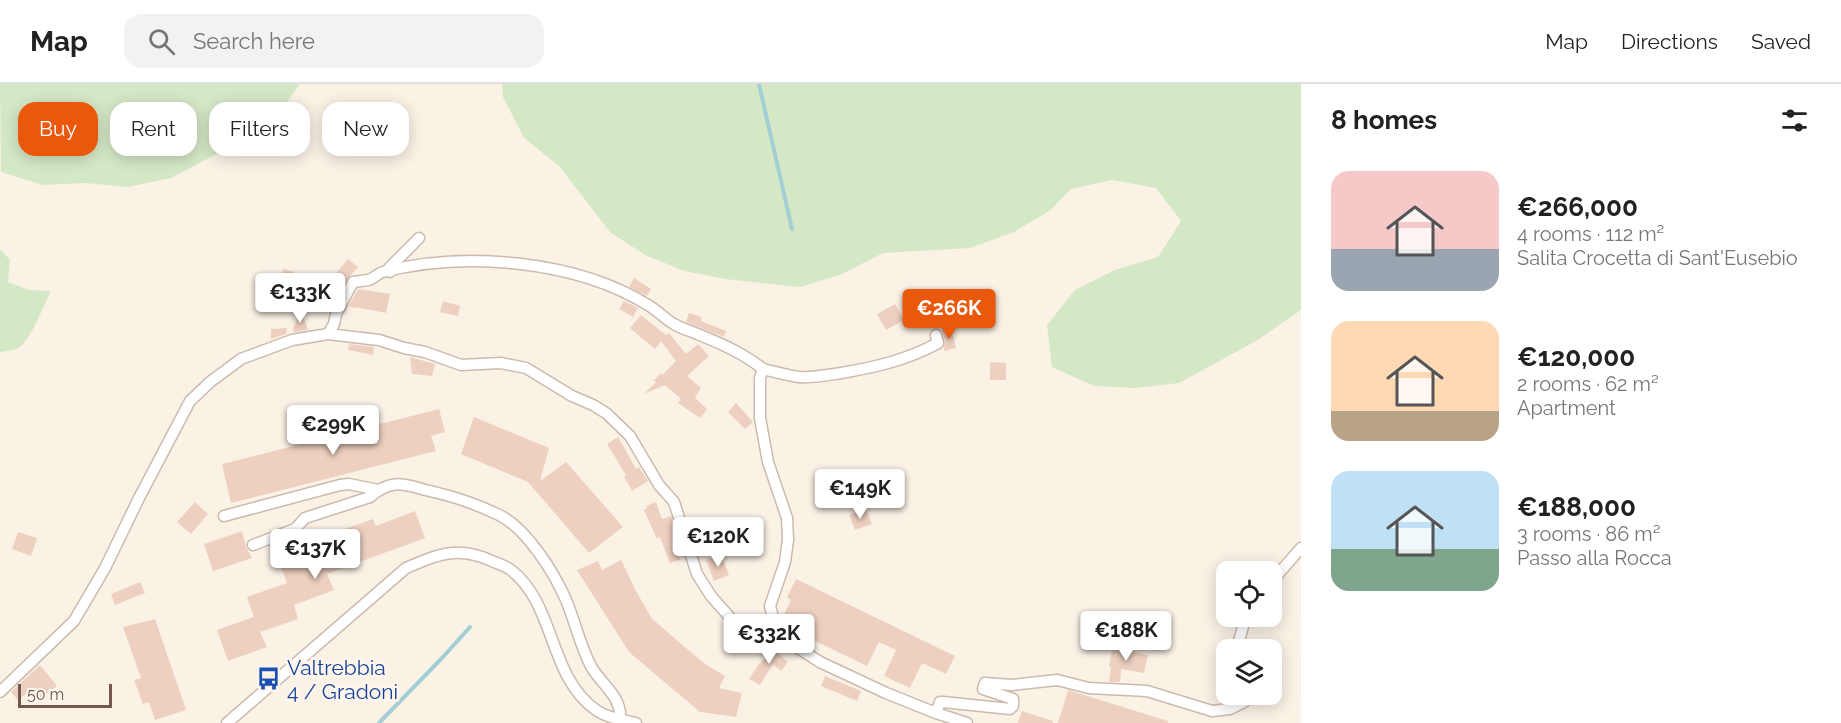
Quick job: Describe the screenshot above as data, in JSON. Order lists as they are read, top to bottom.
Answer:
{
  "places": {
    "bus stop": ["Valtrebbia 4 / Gradoni"]
  },
  "scale_bar": "50 m",
  "page": {
    "header": "Map",
    "search": "Search here",
    "nav": ["Map", "Directions", "Saved"],
    "heading": "8 homes",
    "chip": [
      "Buy",
      "Rent",
      "Filters",
      "New"
    ],
    "list": [
      {
        "name": "€266,000",
        "note": "4 rooms · 112 m² · Salita Crocetta di Sant'Eusebio"
      },
      {
        "name": "€120,000",
        "note": "2 rooms · 62 m² · Apartment"
      },
      {
        "name": "€188,000",
        "note": "3 rooms · 86 m² · Passo alla Rocca"
      }
    ],
    "price": [
      "€133K",
      "€266K",
      "€299K",
      "€149K",
      "€120K",
      "€137K",
      "€188K",
      "€332K"
    ],
    "scale": "50 m"
  }
}
